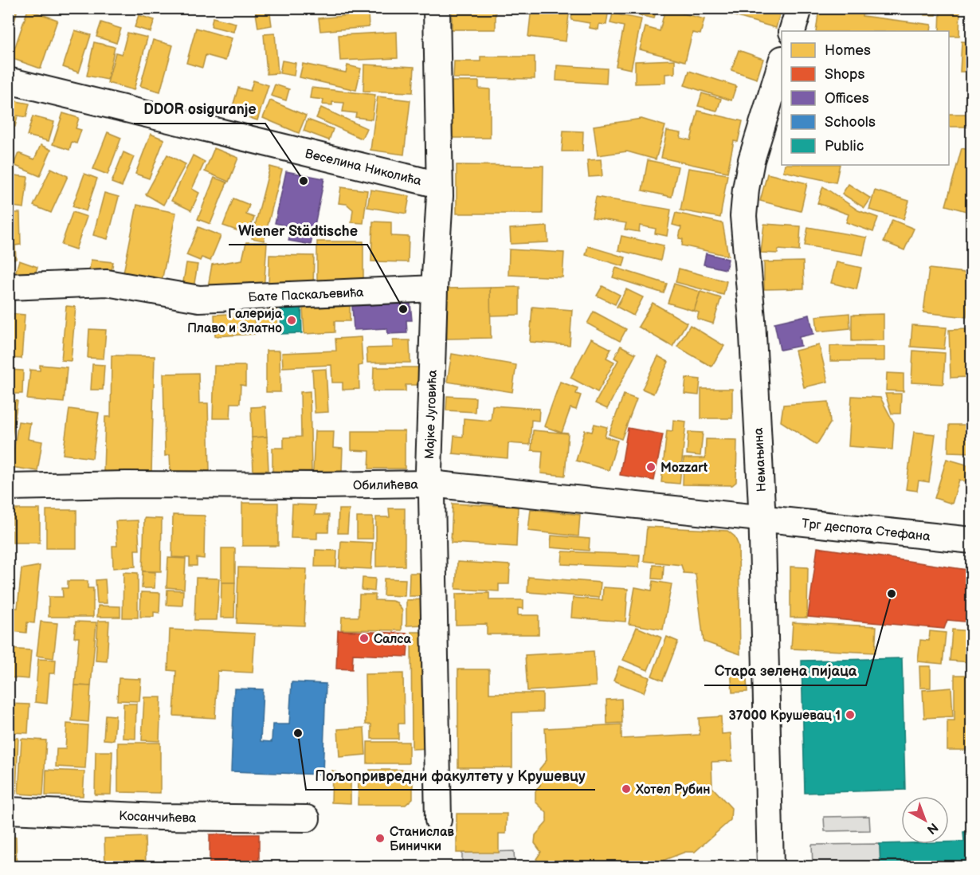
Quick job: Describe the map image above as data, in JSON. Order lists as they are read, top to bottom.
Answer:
{
  "streets": {
    "street": [
      "Веселина Николића",
      "Бате Паскаљевића",
      "Мајке Југовића",
      "Немањина",
      "Обилићева",
      "Трг деспота Стефана",
      "Косанчићева"
    ]
  },
  "crossings": [
    ["Веселина Николића", "Мајке Југовића"],
    ["Бате Паскаљевића", "Мајке Југовића"],
    ["Мајке Југовића", "Обилићева"],
    ["Немањина", "Обилићева"],
    ["Немањина", "Трг деспота Стефана"],
    ["Обилићева", "Трг деспота Стефана"]
  ],
  "places": [
    "DDOR osiguranje",
    "Wiener Städtische",
    "Галерија Плаво и Златно",
    "Mozzart",
    "Стара зелена пијаца",
    "Салса",
    "37000 Крушевац 1",
    "Пољопривредни факултету у Крушевцу",
    "Хотел Рубин",
    "Станислав Бинички"
  ],
  "legend": [
    "Homes",
    "Shops",
    "Offices",
    "Schools",
    "Public"
  ],
  "north": "bottom right"
}
